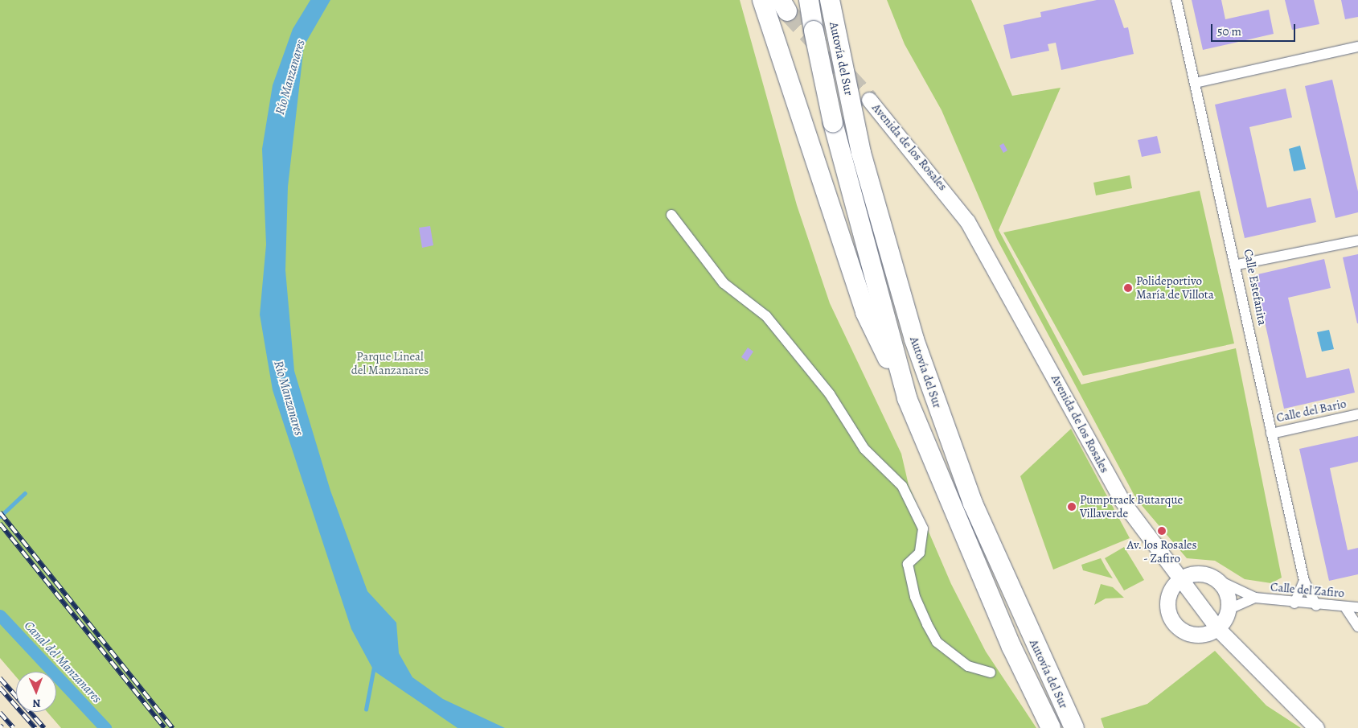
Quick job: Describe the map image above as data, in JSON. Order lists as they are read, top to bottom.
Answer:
{
  "streets": {
    "highway": ["Autovía del Sur"],
    "street": [
      "Avenida de los Rosales",
      "Calle Estefanita",
      "Calle del Bario",
      "Calle del Zafiro"
    ]
  },
  "crossings": [
    ["Calle Estefanita", "Calle del Bario"],
    ["Calle Estefanita", "Calle del Zafiro"]
  ],
  "water": ["Río Manzanares", "Canal del Manzanares"],
  "parks": ["Parque Lineal del Manzanares"],
  "places": ["Polideportivo María de Villota", "Pumptrack Butarque Villaverde", "Av. los Rosales - Zafiro"],
  "scale_bar": "50 m",
  "north": "bottom"
}
